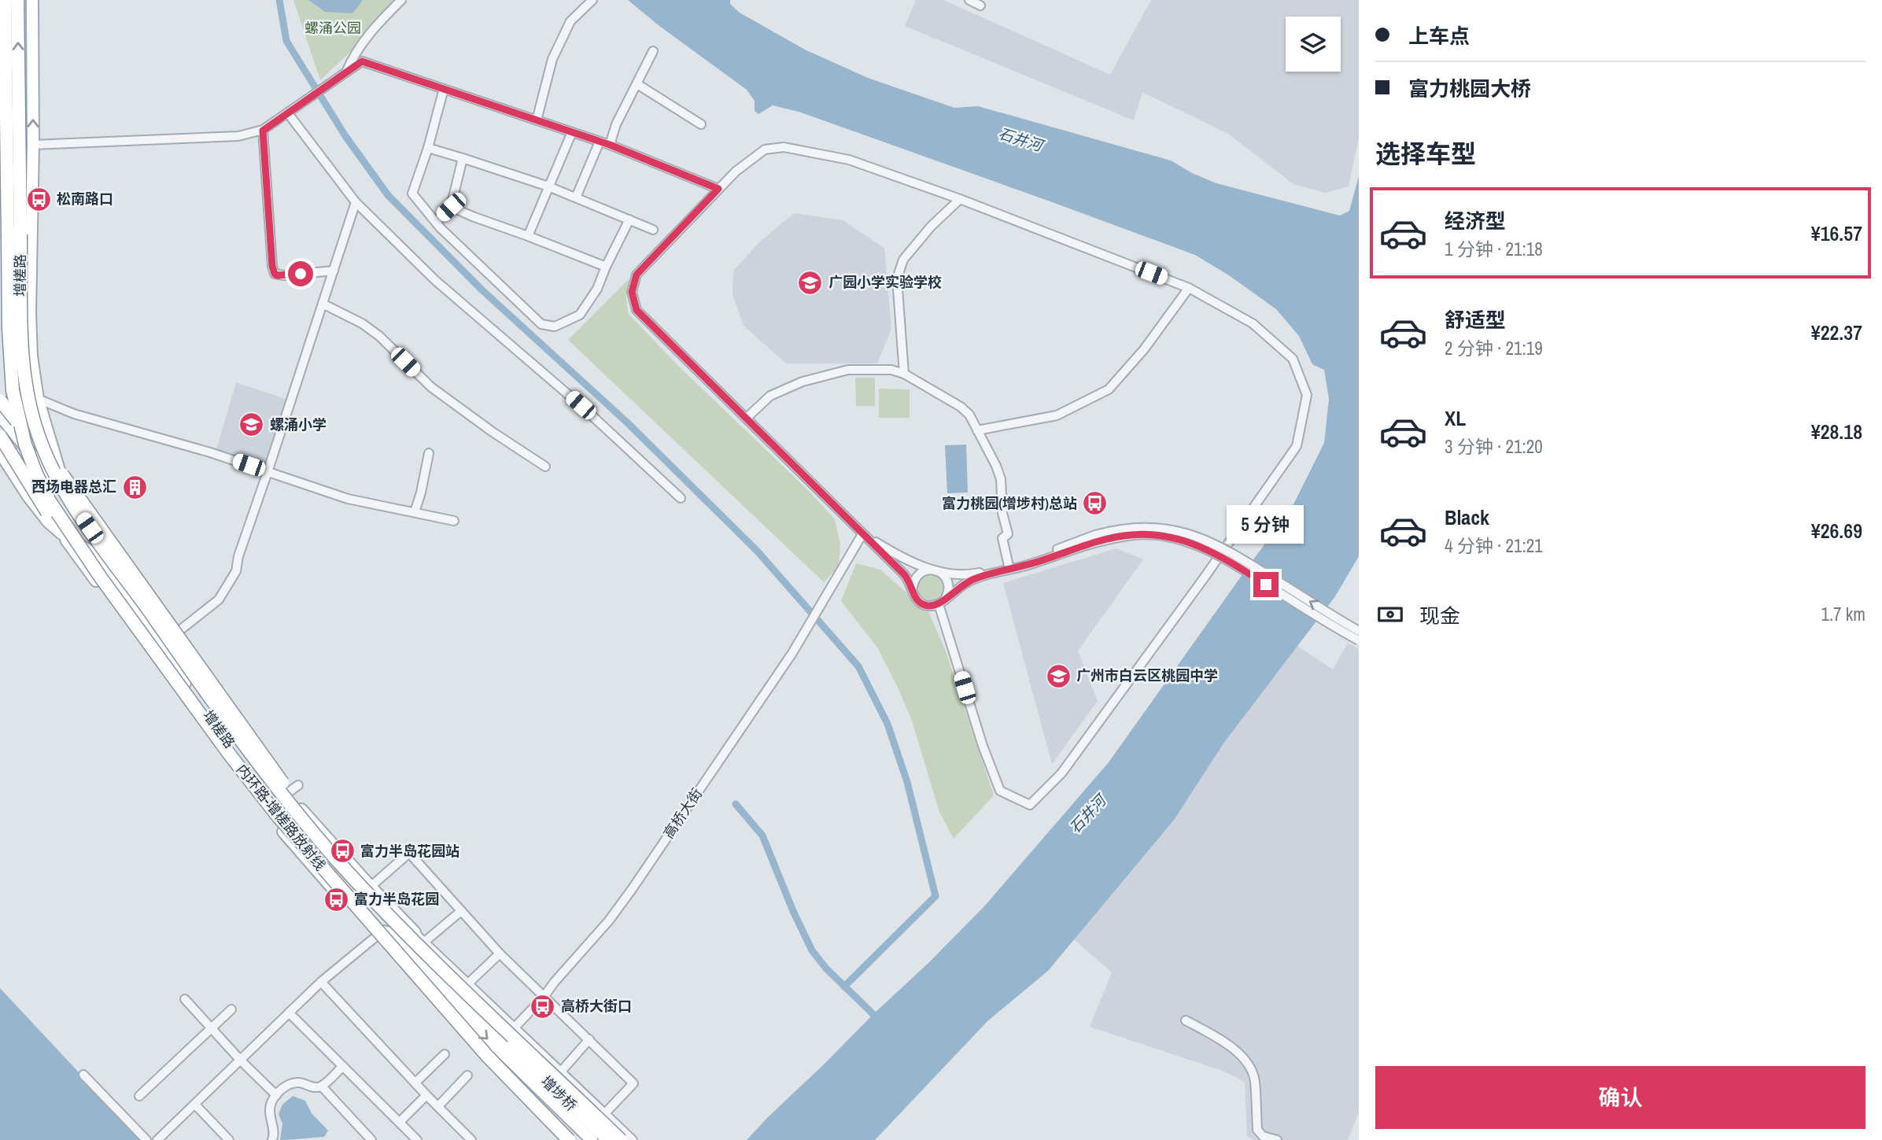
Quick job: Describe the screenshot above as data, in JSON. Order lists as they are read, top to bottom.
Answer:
{
  "streets": {
    "highway": ["增槎路", "内环路-增槎路放射线"],
    "main road": ["增埗桥"],
    "street": ["高桥大街"]
  },
  "crossings": [
    ["增槎路", "内环路-增槎路放射线"],
    ["增槎路", "增埗桥"]
  ],
  "water": ["石井河"],
  "parks": ["螺涌公园"],
  "places": {
    "bus stop": [
      "松南路口",
      "富力桃园(增埗村)总站",
      "富力半岛花园站",
      "富力半岛花园",
      "高桥大街口"
    ],
    "school or university": ["广园小学实验学校", "螺涌小学", "广州市白云区桃园中学"],
    "building": ["西场电器总汇"]
  },
  "page": {
    "banner": ["上车点", "富力桃园大桥"],
    "heading": "选择车型",
    "list": [
      {
        "name": "经济型",
        "note": "1 分钟 · 21:18",
        "value": "¥16.57"
      },
      {
        "name": "舒适型",
        "note": "2 分钟 · 21:19",
        "value": "¥22.37"
      },
      {
        "name": "XL",
        "note": "3 分钟 · 21:20",
        "value": "¥28.18"
      },
      {
        "name": "Black",
        "note": "4 分钟 · 21:21",
        "value": "¥26.69"
      }
    ],
    "bubble": "5 分钟",
    "pay": ["现金", "1.7 km"],
    "buttons": "确认"
  }
}
